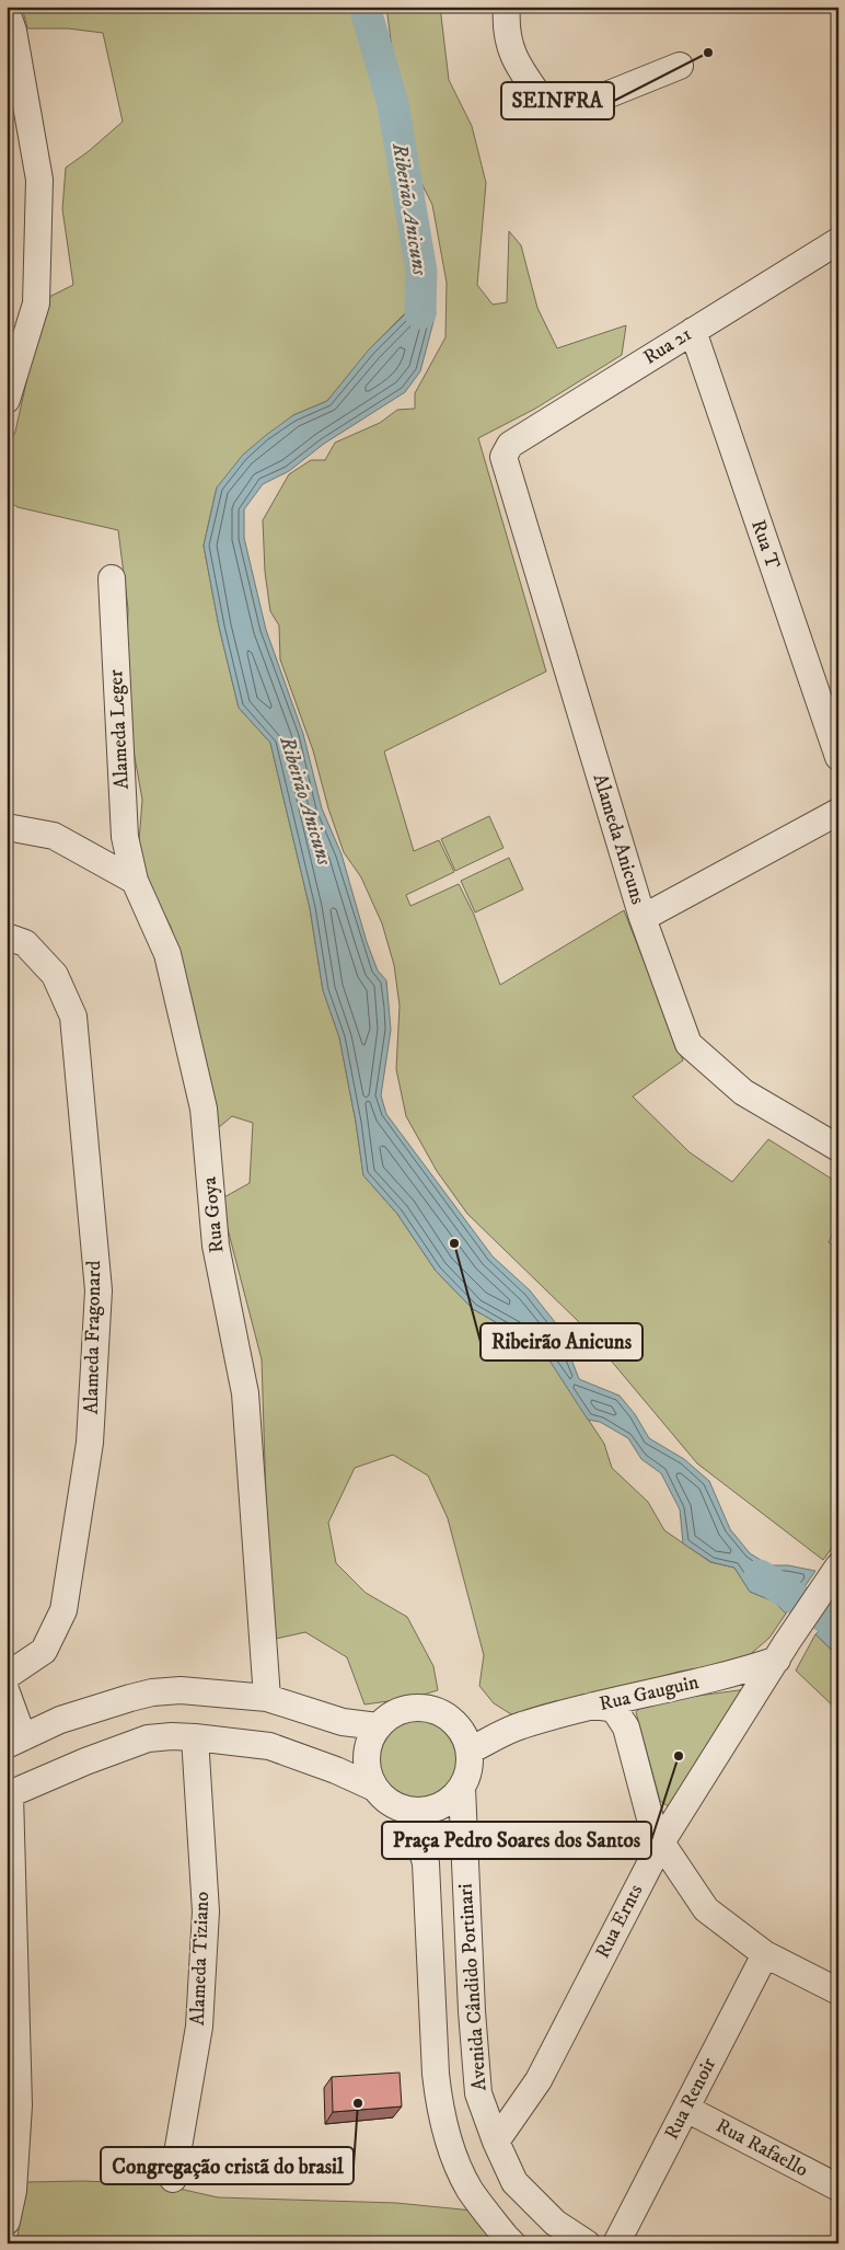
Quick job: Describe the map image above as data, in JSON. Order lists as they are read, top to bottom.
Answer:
{
  "streets": {
    "street": [
      "Rua 21",
      "Rua T",
      "Alameda Leger",
      "Alameda Anicuns",
      "Rua Goya",
      "Alameda Fragonard",
      "Rua Gauguin",
      "Rua Ernts",
      "Alameda Tiziano",
      "Avenida Cândido Portinari",
      "Rua Renoir",
      "Rua Rafaello"
    ]
  },
  "crossings": [
    ["Rua 21", "Rua T"],
    ["Rua 21", "Alameda Anicuns"],
    ["Alameda Leger", "Rua Goya"],
    ["Rua Gauguin", "Rua Ernts"],
    ["Rua Gauguin", "Avenida Cândido Portinari"],
    ["Rua Ernts", "Avenida Cândido Portinari"],
    ["Rua Renoir", "Rua Rafaello"]
  ],
  "water": ["Ribeirão Anicuns"],
  "places": [
    "SEINFRA",
    "Ribeirão Anicuns",
    "Praça Pedro Soares dos Santos",
    "Congregação cristã do brasil"
  ]
}
